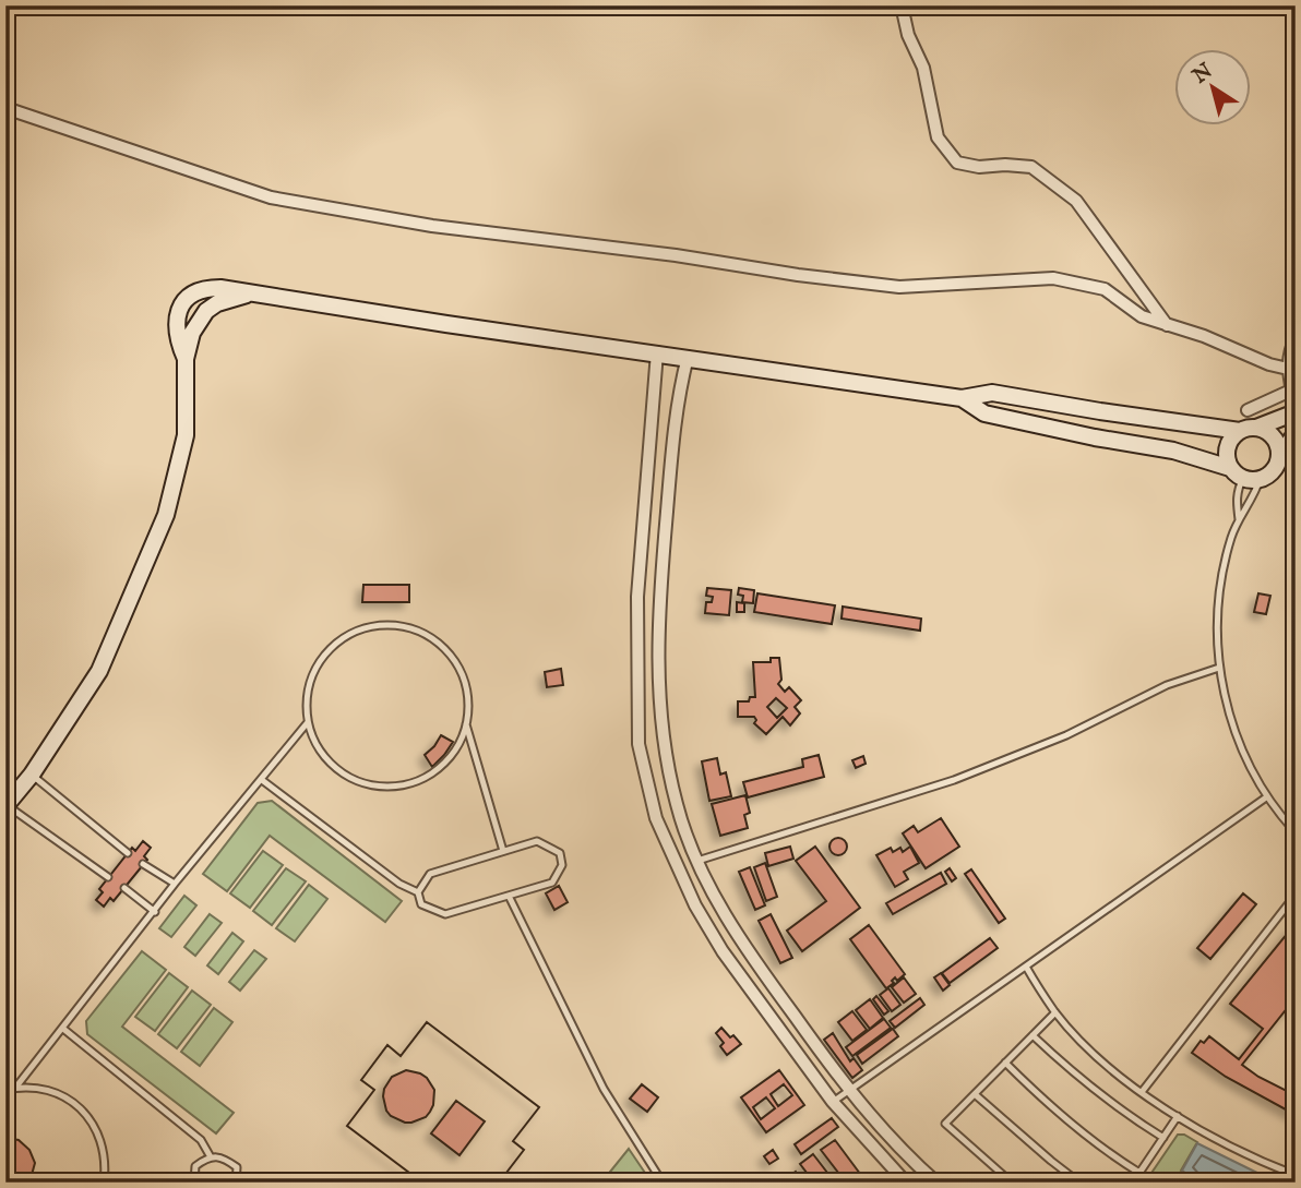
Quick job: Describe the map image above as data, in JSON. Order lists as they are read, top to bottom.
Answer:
{
  "north": "top left"
}
